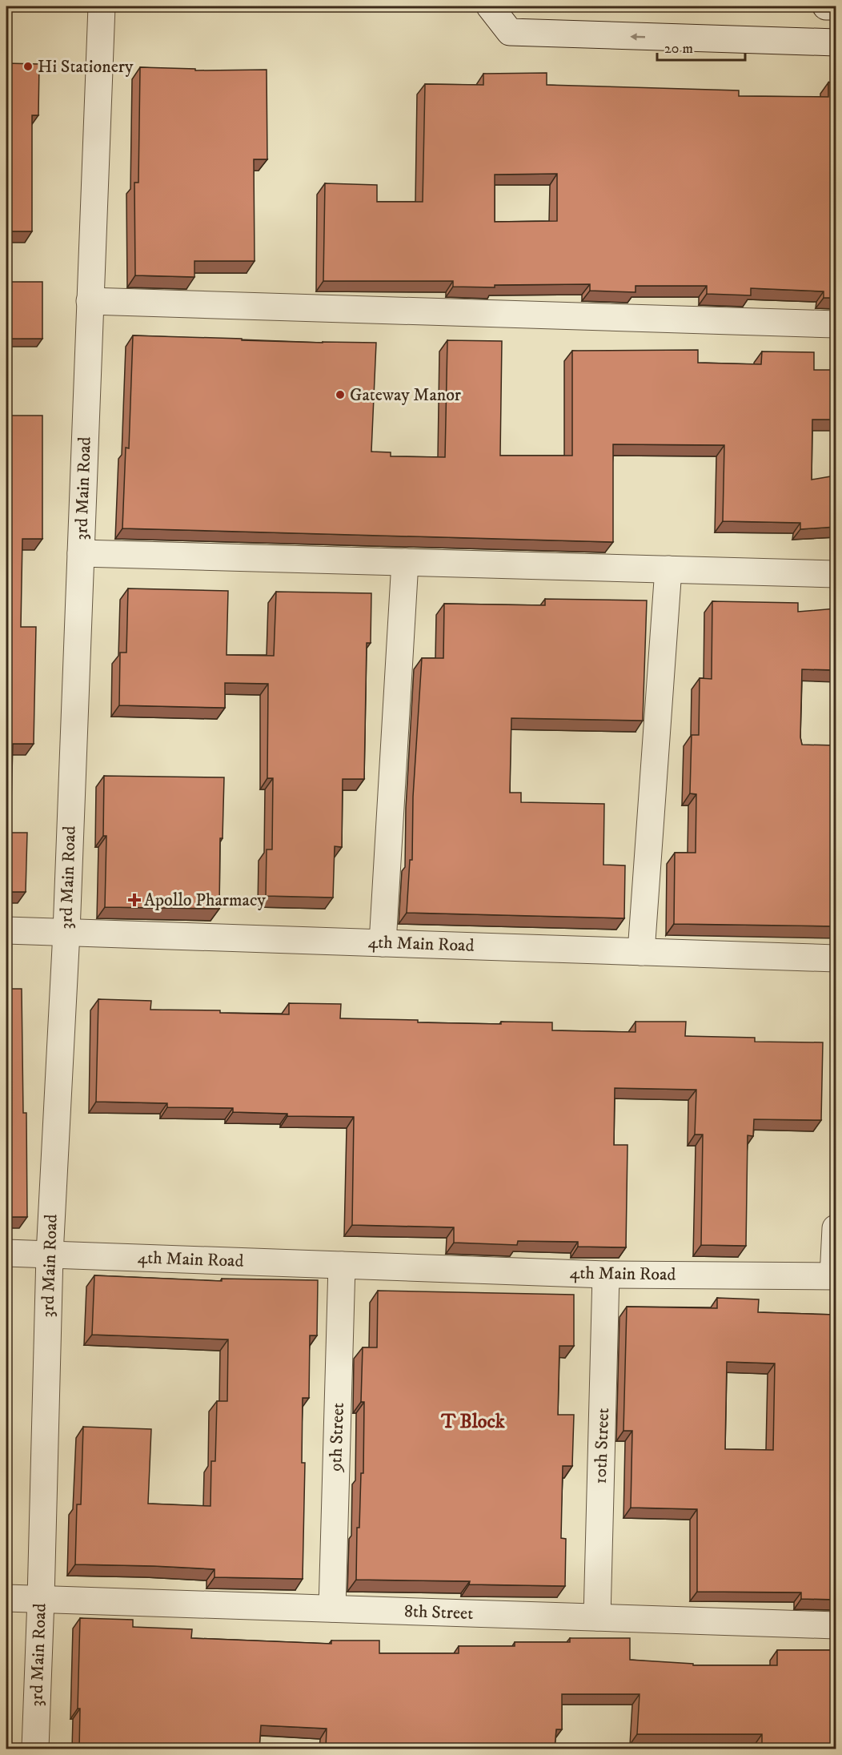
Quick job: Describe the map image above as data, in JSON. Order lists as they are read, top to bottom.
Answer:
{
  "streets": {
    "street": [
      "3rd Main Road",
      "4th Main Road",
      "9th Street",
      "10th Street",
      "8th Street"
    ]
  },
  "crossings": [
    ["3rd Main Road", "4th Main Road"],
    ["3rd Main Road", "8th Street"],
    ["4th Main Road", "9th Street"],
    ["4th Main Road", "10th Street"],
    ["9th Street", "8th Street"],
    ["10th Street", "8th Street"]
  ],
  "districts": ["T Block"],
  "places": {
    "other": ["Hi Stationery", "Gateway Manor"],
    "health": ["Apollo Pharmacy"]
  },
  "scale_bar": "20 m"
}
